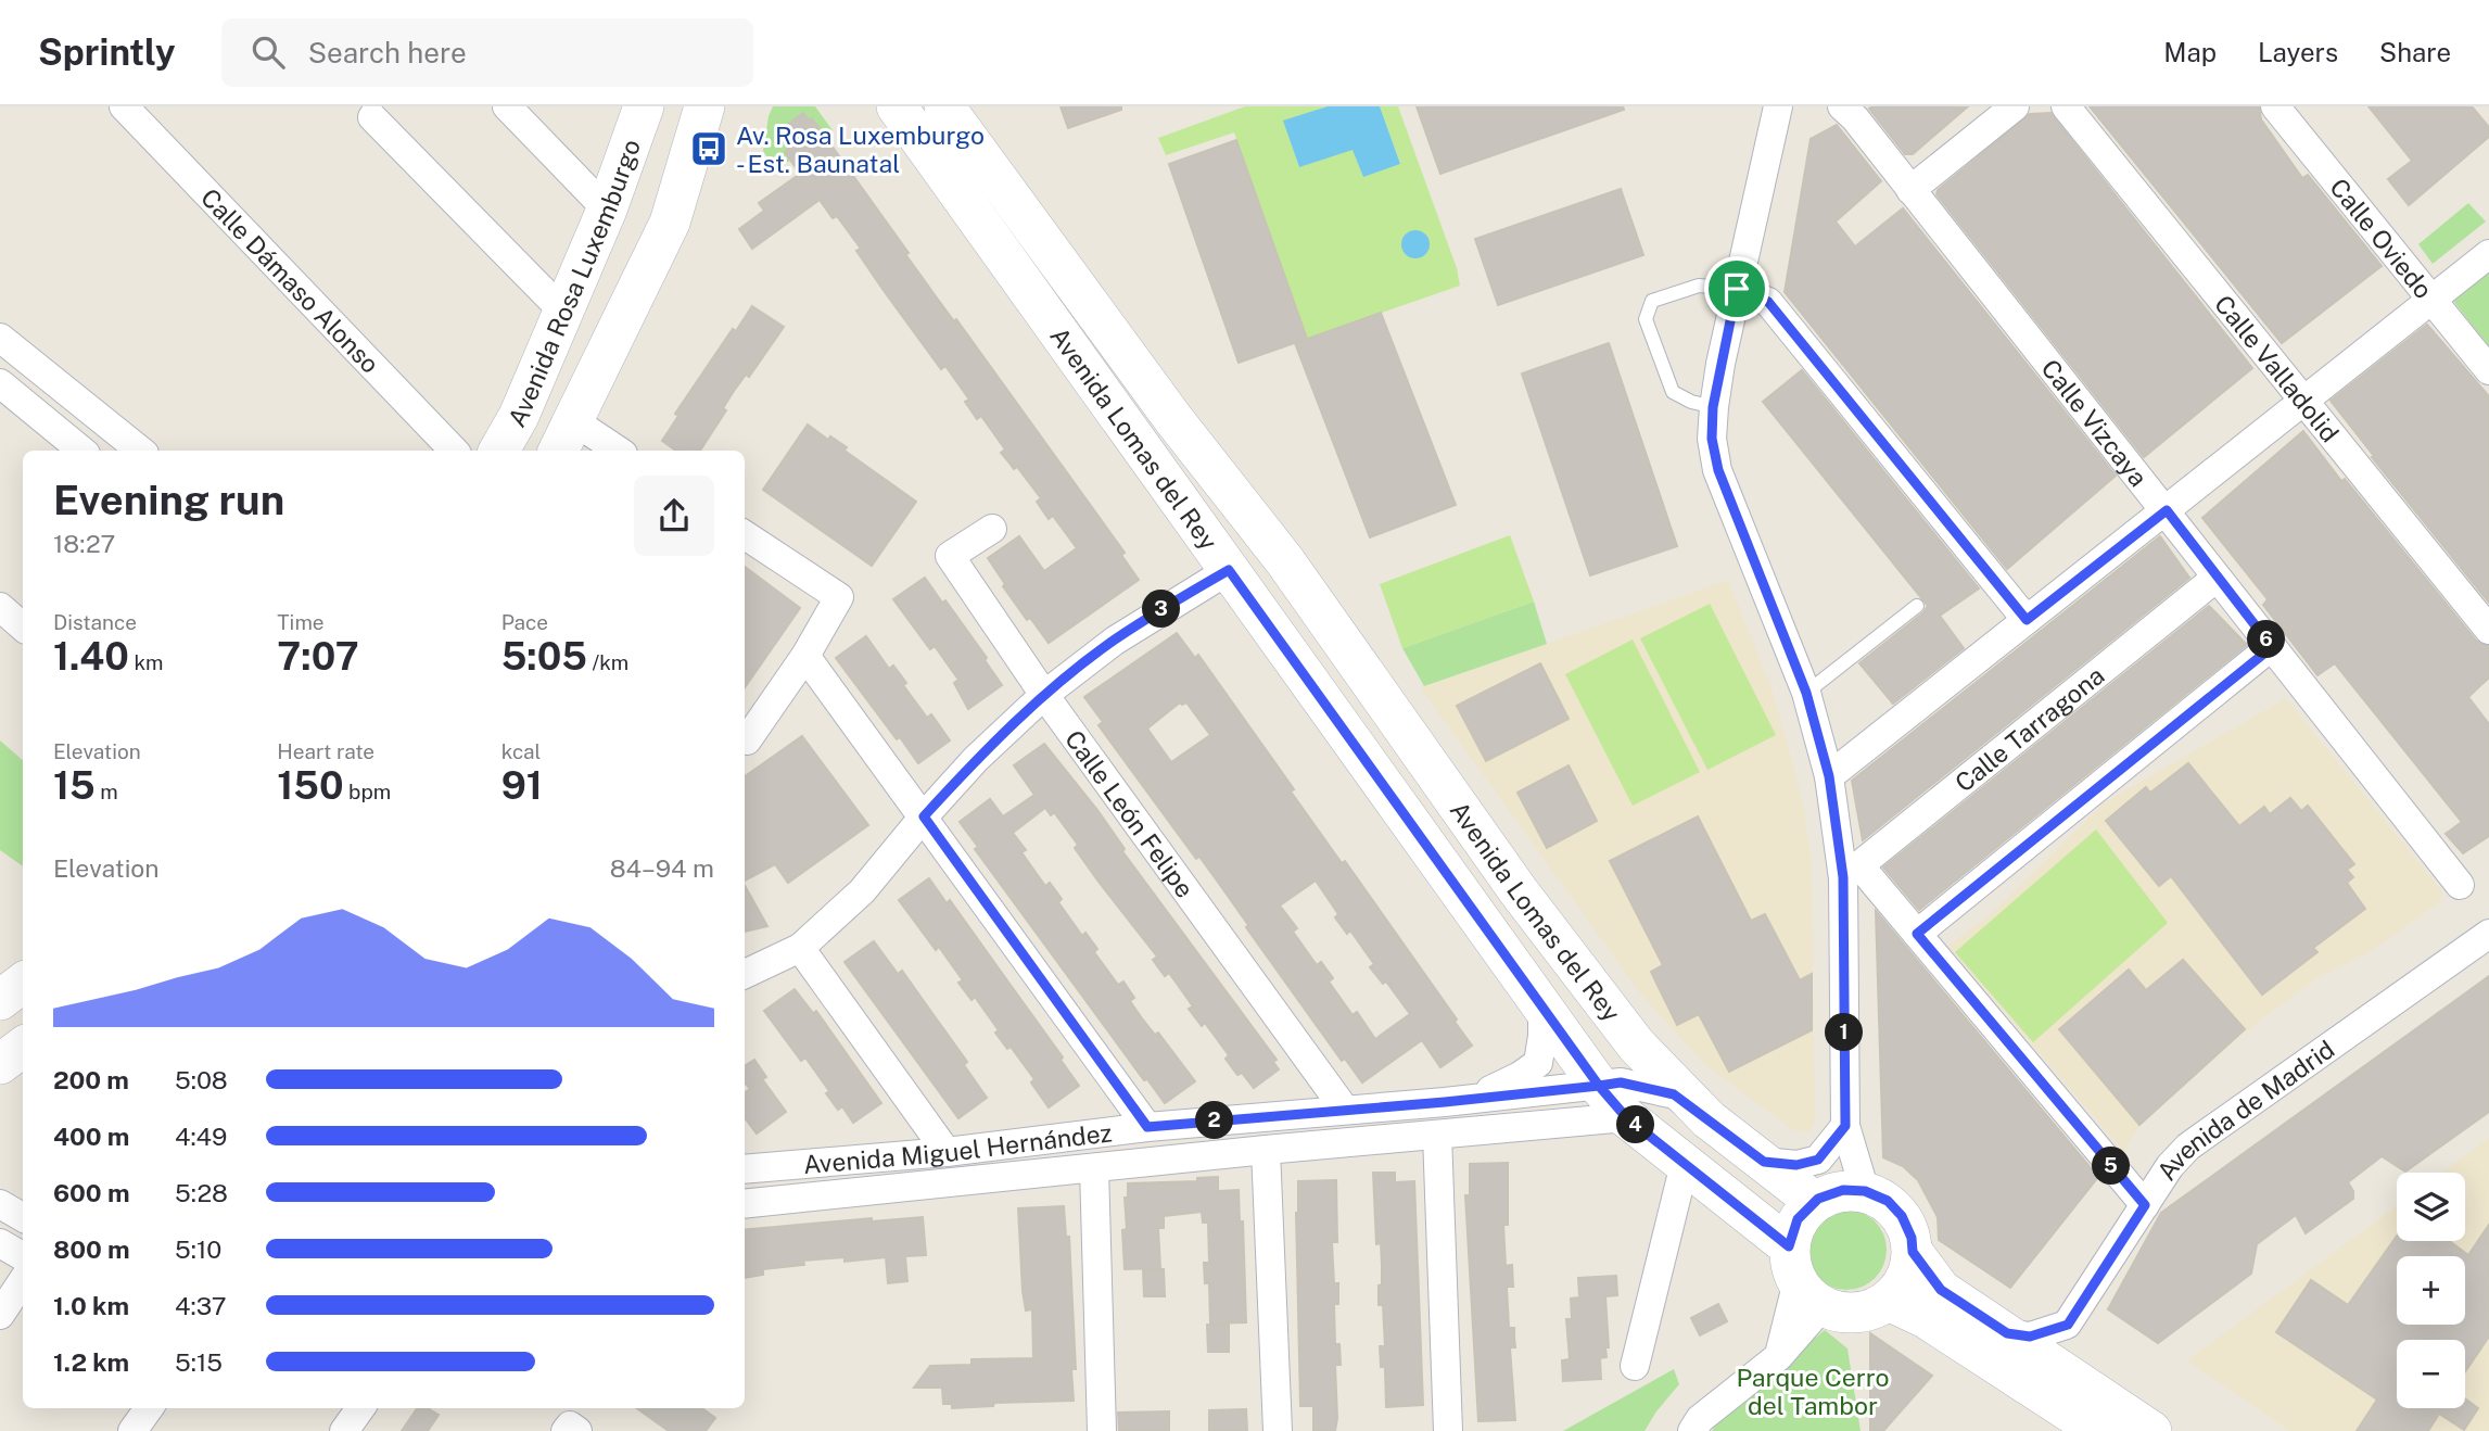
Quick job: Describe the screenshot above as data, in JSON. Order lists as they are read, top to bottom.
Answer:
{
  "streets": {
    "main road": ["Avenida Rosa Luxemburgo", "Avenida Lomas del Rey"],
    "street": [
      "Calle Oviedo",
      "Calle Dámaso Alonso",
      "Calle Valladolid",
      "Calle Vizcaya",
      "Calle Tarragona",
      "Calle León Felipe",
      "Avenida de Madrid",
      "Avenida Miguel Hernández"
    ]
  },
  "crossings": [
    ["Calle Vizcaya", "Calle Tarragona"],
    ["Avenida Lomas del Rey", "Avenida Miguel Hernández"],
    ["Calle León Felipe", "Avenida Miguel Hernández"]
  ],
  "parks": ["Parque Cerro del Tambor"],
  "places": {
    "bus stop": ["Av. Rosa Luxemburgo - Est. Baunatal"]
  },
  "page": {
    "header": "Sprintly",
    "search": "Search here",
    "nav": ["Map", "Layers", "Share"],
    "heading": ["Evening run", "18:27"],
    "stats": [
      ["Distance", "1.40 km"],
      ["Time", "7:07"],
      ["Pace", "5:05 /km"],
      ["Elevation", "15 m"],
      ["Heart rate", "150 bpm"],
      ["kcal", "91"]
    ],
    "pins": [
      "3",
      "6",
      "1",
      "2",
      "4",
      "5"
    ],
    "chart": ["Elevation", "84–94 m"],
    "list": [
      {
        "name": "200 m",
        "note": "5:08"
      },
      {
        "name": "400 m",
        "note": "4:49"
      },
      {
        "name": "600 m",
        "note": "5:28"
      },
      {
        "name": "800 m",
        "note": "5:10"
      },
      {
        "name": "1.0 km",
        "note": "4:37"
      },
      {
        "name": "1.2 km",
        "note": "5:15"
      }
    ],
    "map_buttons": ["+", "−"]
  }
}
